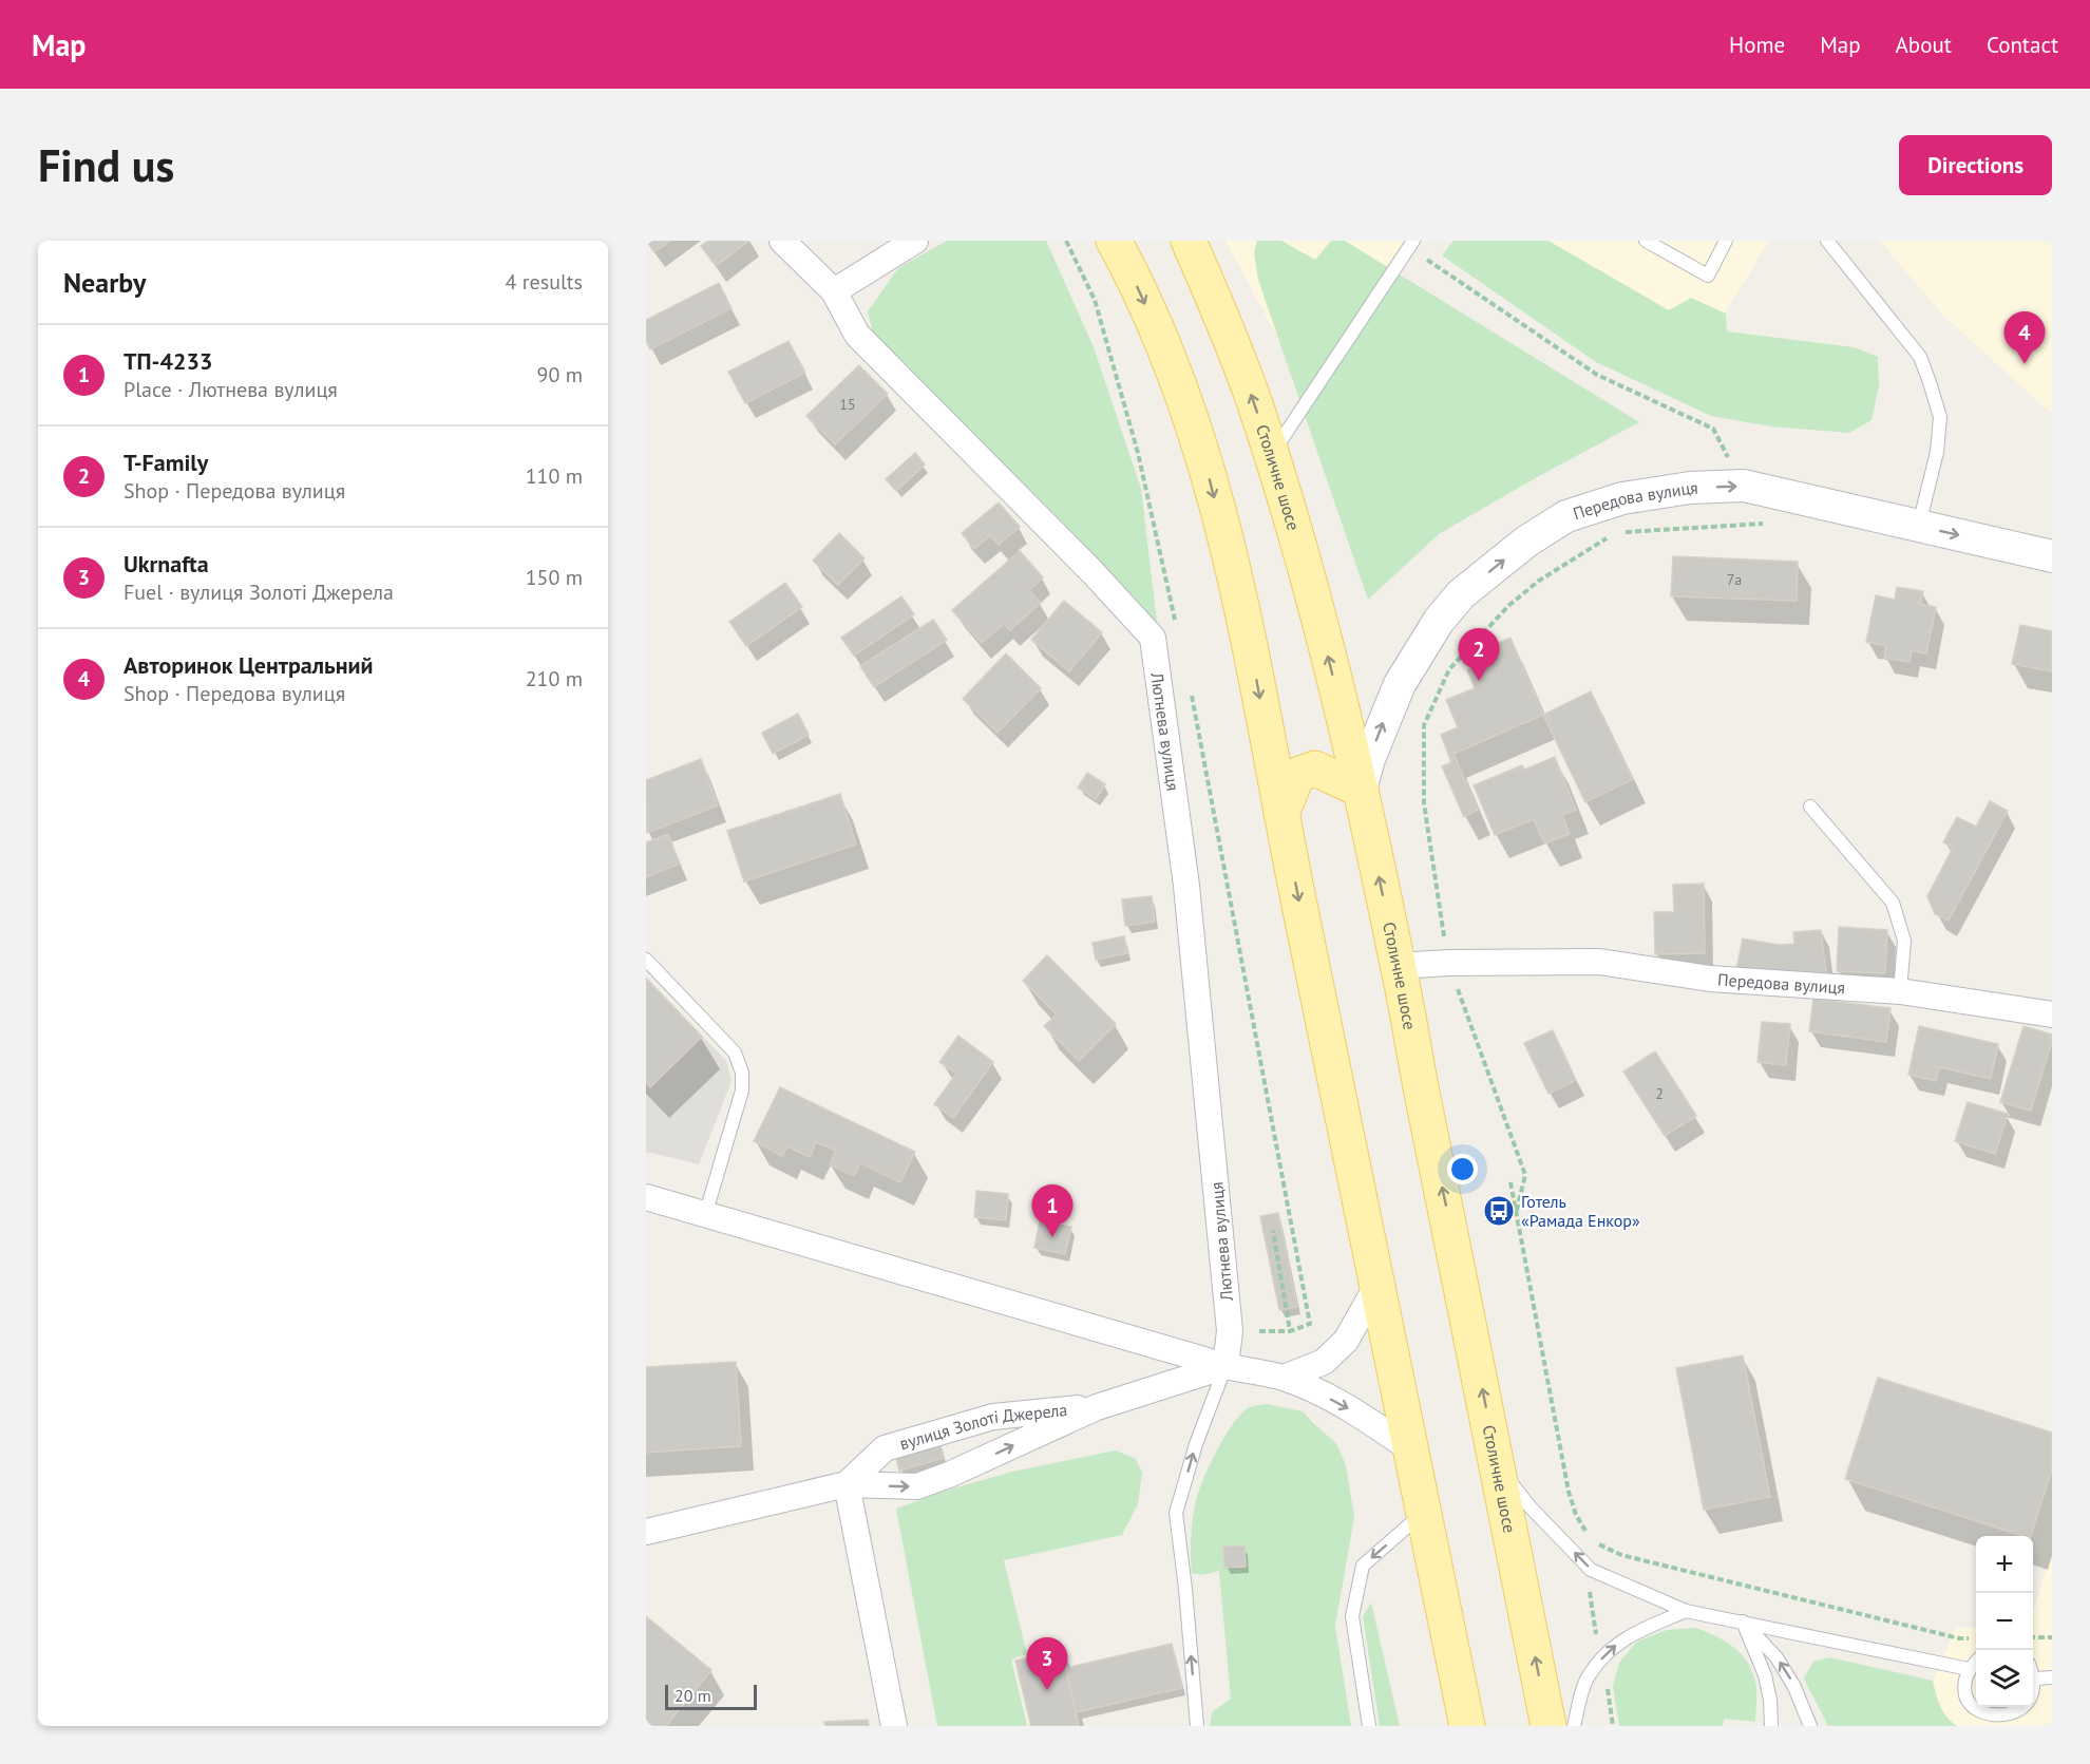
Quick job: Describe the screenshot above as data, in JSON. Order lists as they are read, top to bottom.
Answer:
{
  "streets": {
    "main road": ["Столичне шосе"],
    "street": ["Передова вулиця", "Лютнева вулиця", "вулиця Золоті Джерела"]
  },
  "crossings": [
    ["Столичне шосе", "Передова вулиця"],
    ["Лютнева вулиця", "вулиця Золоті Джерела"]
  ],
  "one_way": ["Передова вулиця"],
  "places": {
    "bus stop": ["Готель «Рамада Енкор»"]
  },
  "house_numbers": ["15", "7а", "2"],
  "scale_bar": "20 m",
  "page": {
    "header": "Map",
    "nav": [
      "Home",
      "Map",
      "About",
      "Contact"
    ],
    "buttons": "Directions",
    "title": "Find us",
    "heading": ["Nearby", "4 results"],
    "pins": [
      "4",
      "2",
      "1",
      "3"
    ],
    "list": [
      {
        "mark": "1",
        "name": "ТП-4233",
        "note": "Place · Лютнева вулиця",
        "value": "90 m"
      },
      {
        "mark": "2",
        "name": "T-Family",
        "note": "Shop · Передова вулиця",
        "value": "110 m"
      },
      {
        "mark": "3",
        "name": "Ukrnafta",
        "note": "Fuel · вулиця Золоті Джерела",
        "value": "150 m"
      },
      {
        "mark": "4",
        "name": "Авторинок Центральний",
        "note": "Shop · Передова вулиця",
        "value": "210 m"
      }
    ],
    "map_buttons": ["+", "−"],
    "scale": "20 m"
  }
}
